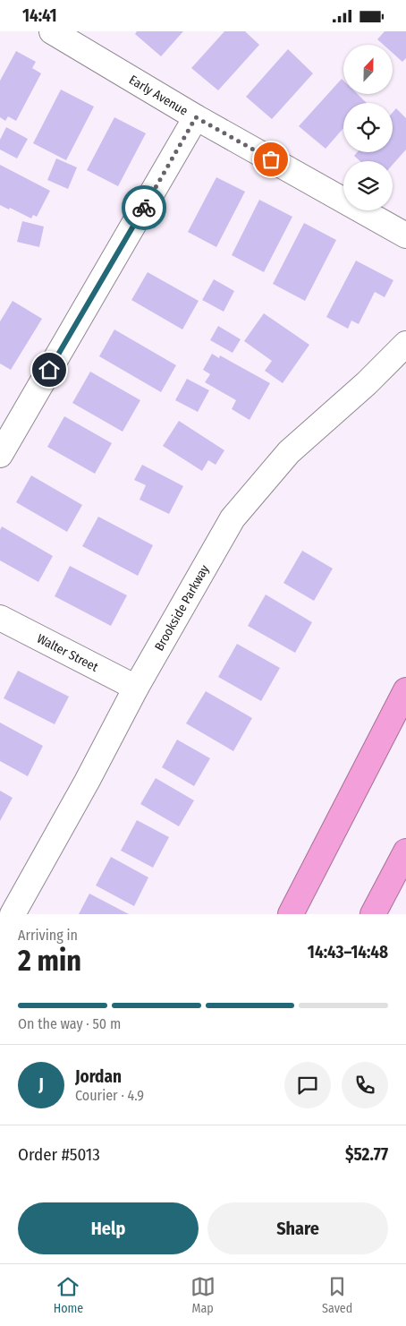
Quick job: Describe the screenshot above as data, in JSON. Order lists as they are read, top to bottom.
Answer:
{
  "streets": {
    "street": ["Early Avenue", "Brookside Parkway", "Walter Street"]
  },
  "crossings": [
    ["Brookside Parkway", "Walter Street"]
  ],
  "north": "top",
  "page": {
    "status": "14:41",
    "heading": ["2 min", "Arriving in", "14:43–14:48"],
    "panel": [
      "Jordan",
      "Courier · 4.9",
      "Order #5013",
      "$52.77"
    ],
    "bar": "On the way · 50 m",
    "round": "J",
    "buttons": ["Help", "Share"],
    "tabs": ["Home", "Map", "Saved"]
  }
}
